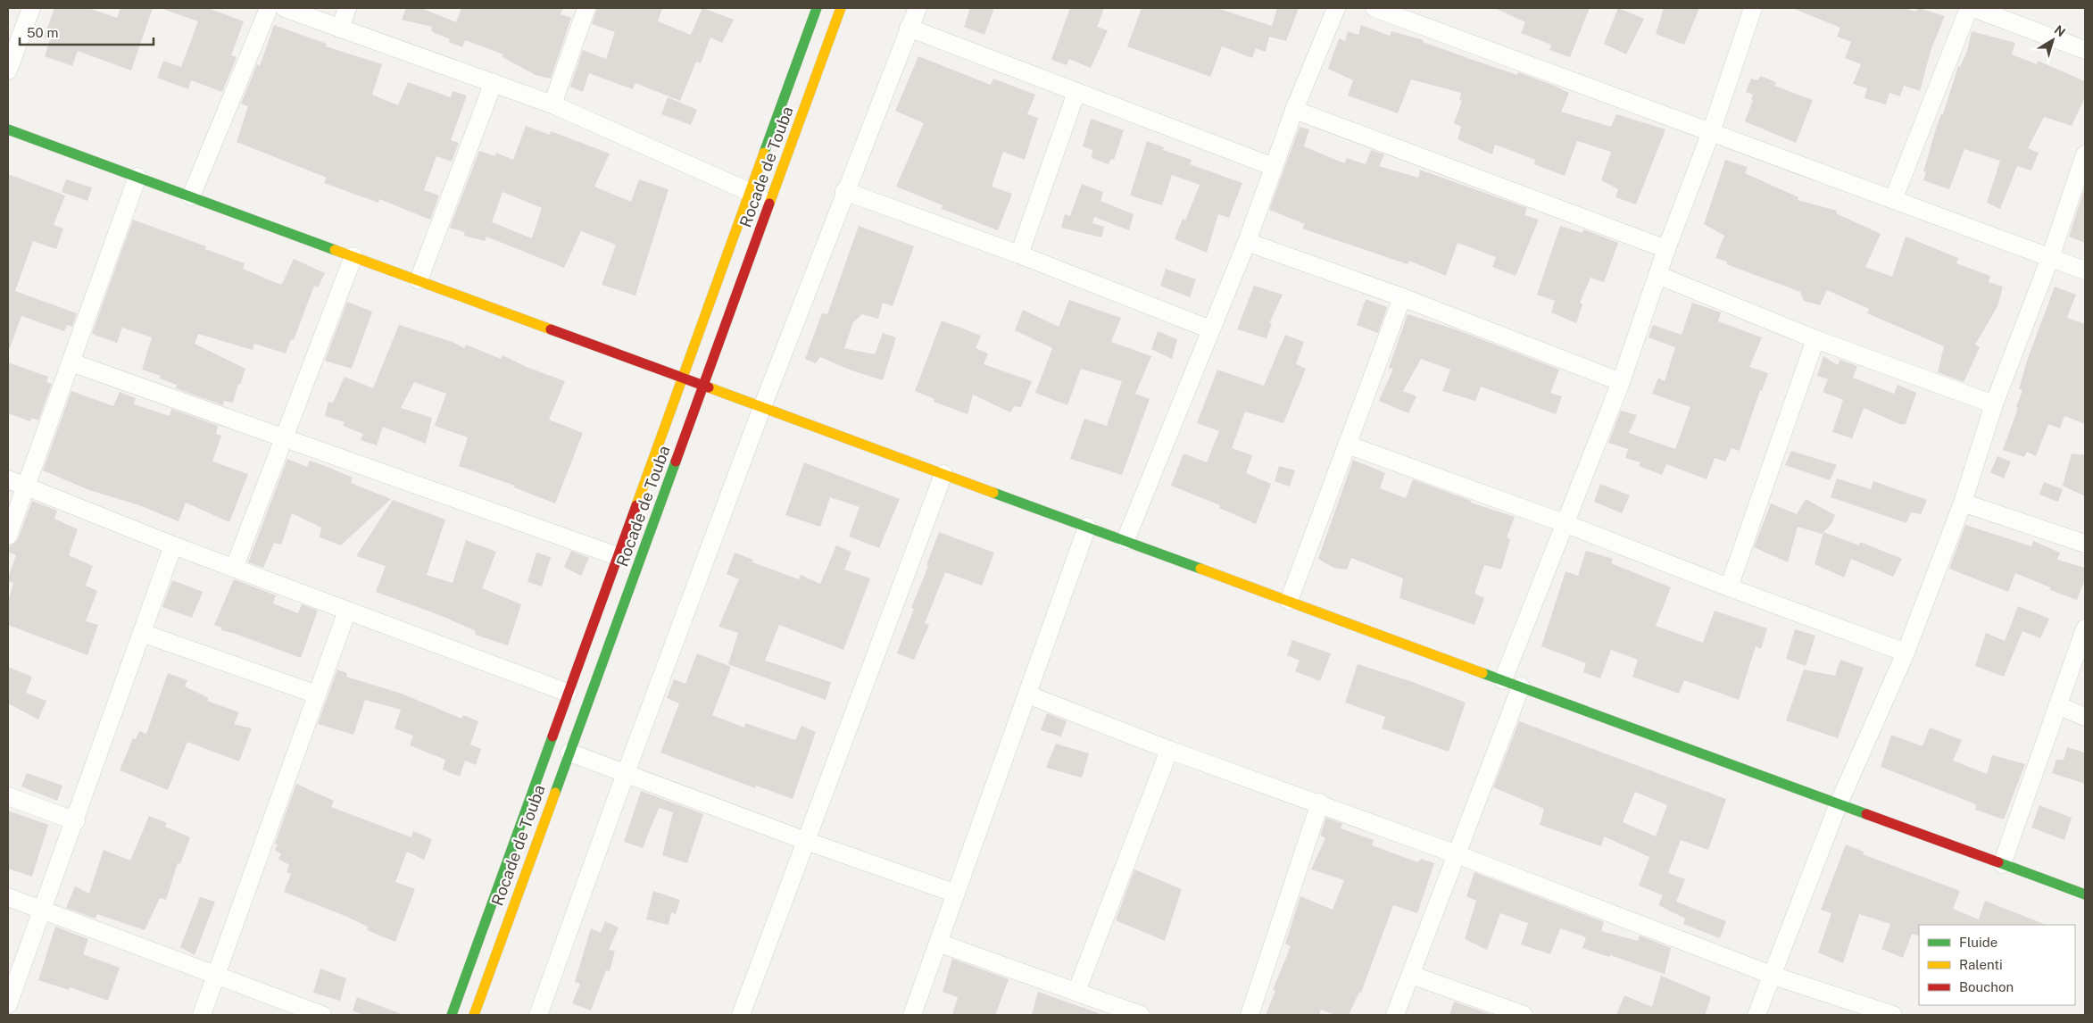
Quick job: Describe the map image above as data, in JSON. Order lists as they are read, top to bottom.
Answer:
{
  "streets": {
    "street": ["Rocade de Touba"]
  },
  "legend": ["Fluide", "Ralenti", "Bouchon"],
  "scale_bar": "50 m",
  "north": "top right"
}
